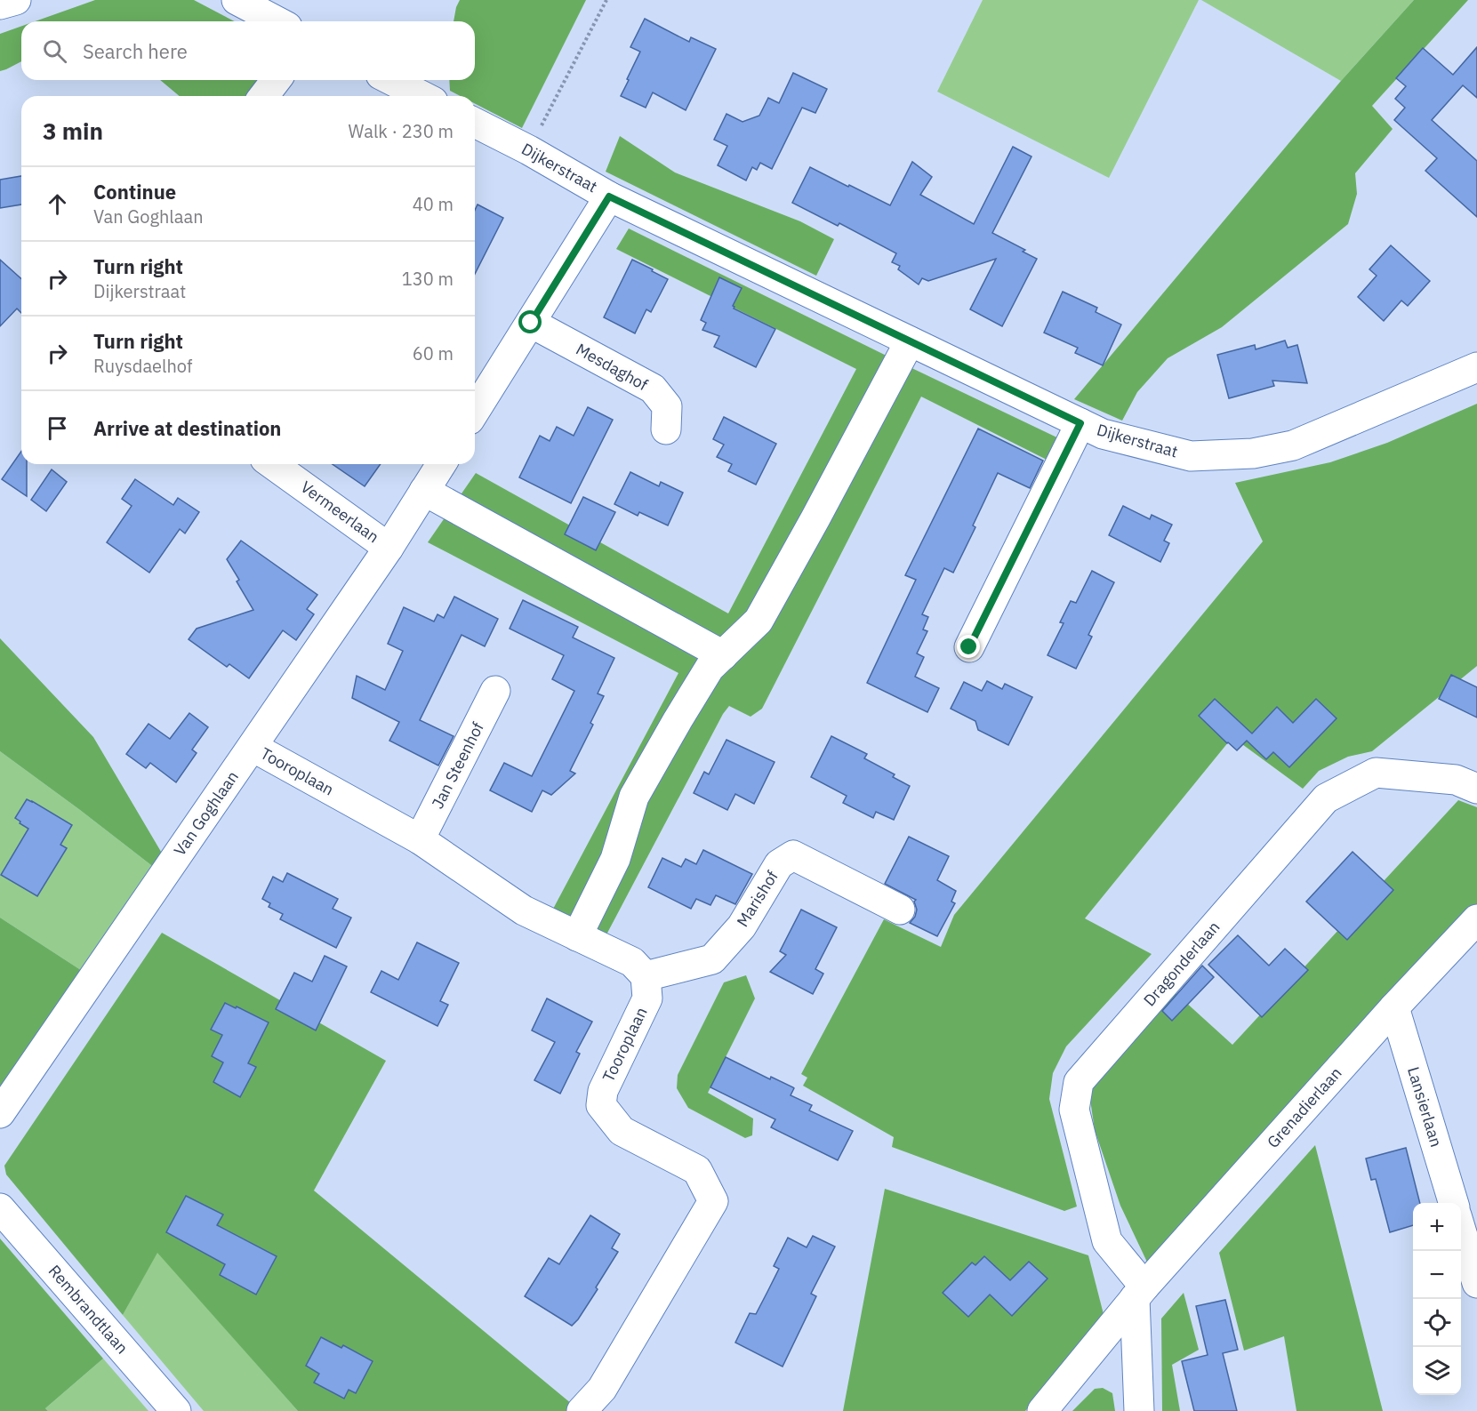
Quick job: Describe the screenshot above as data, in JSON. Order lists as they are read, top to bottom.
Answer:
{
  "streets": {
    "street": [
      "Dijkerstraat",
      "Mesdaghof",
      "Vermeerlaan",
      "Jan Steenhof",
      "Tooroplaan",
      "Van Goghlaan",
      "Marishof",
      "Dragonderlaan",
      "Lansierlaan",
      "Grenadierlaan",
      "Rembrandtlaan"
    ]
  },
  "crossings": [
    ["Vermeerlaan", "Van Goghlaan"],
    ["Jan Steenhof", "Tooroplaan"],
    ["Tooroplaan", "Van Goghlaan"],
    ["Tooroplaan", "Marishof"],
    ["Dragonderlaan", "Grenadierlaan"],
    ["Lansierlaan", "Grenadierlaan"]
  ],
  "page": {
    "search": "Search here",
    "heading": ["3 min", "Walk · 230 m"],
    "list": [
      ["Continue", "Van Goghlaan", "40 m"],
      ["Turn right", "Dijkerstraat", "130 m"],
      ["Turn right", "Ruysdaelhof", "60 m"],
      "Arrive at destination"
    ],
    "map_buttons": ["+", "−"]
  }
}
